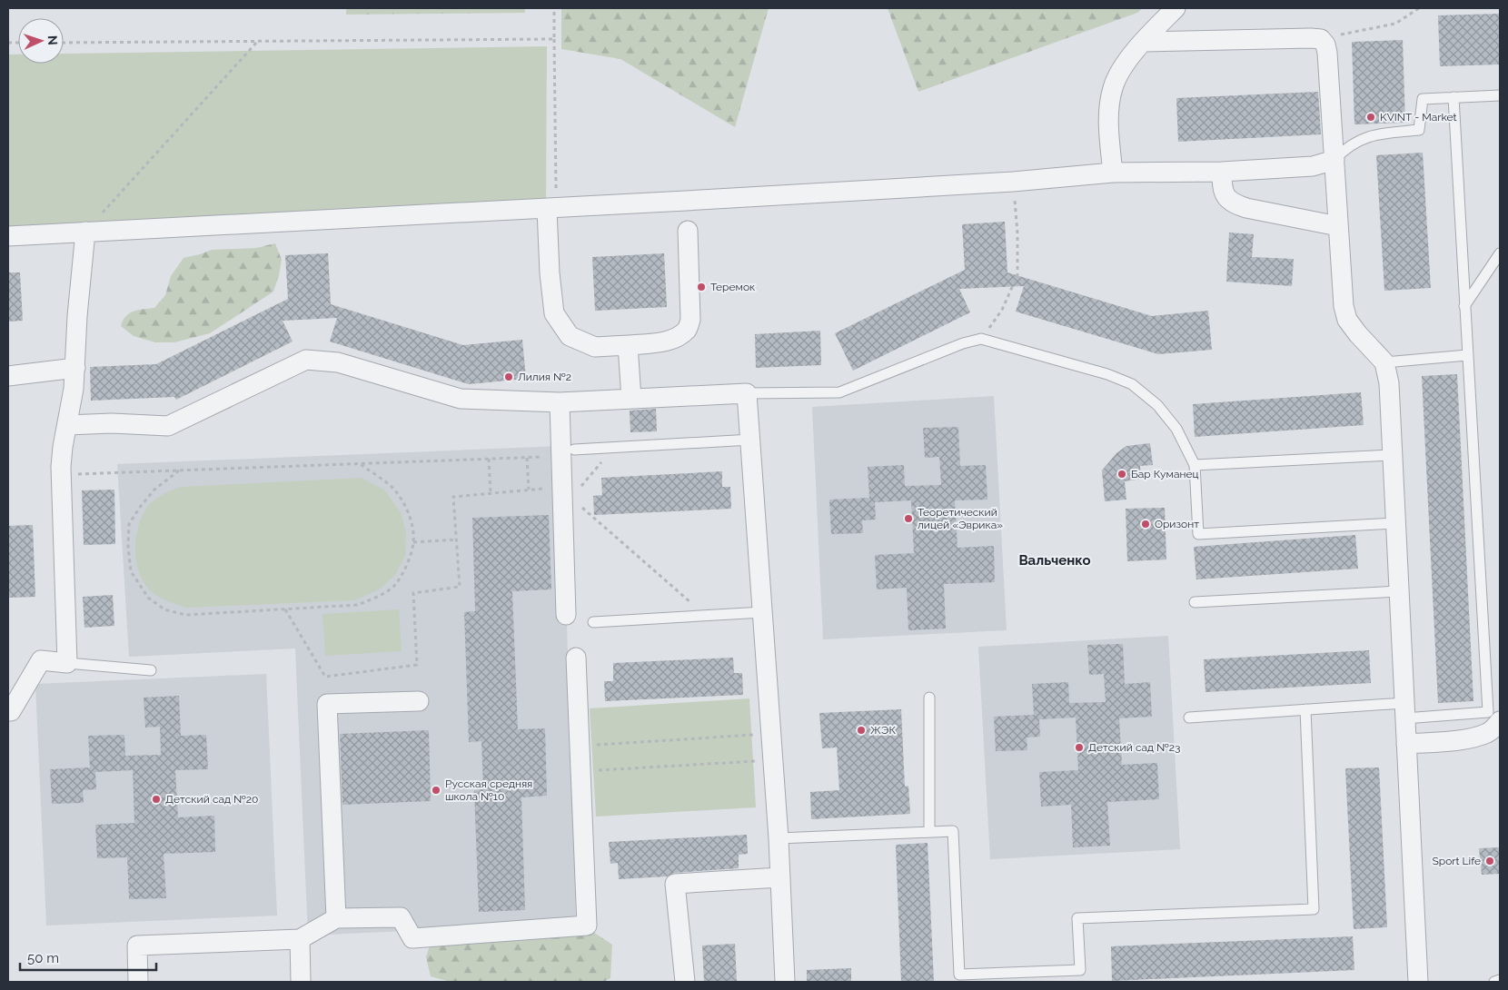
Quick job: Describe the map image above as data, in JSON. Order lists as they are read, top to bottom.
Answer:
{
  "districts": ["Вальченко"],
  "places": [
    "KVINT - Market",
    "Теремок",
    "Лилия №2",
    "Бар Куманец",
    "Теоретический лицей «Эврика»",
    "Оризонт",
    "ЖЭК",
    "Детский сад №23",
    "Русская средняя школа №10",
    "Детский сад №20",
    "Sport Life"
  ],
  "scale_bar": "50 m",
  "north": "right"
}
